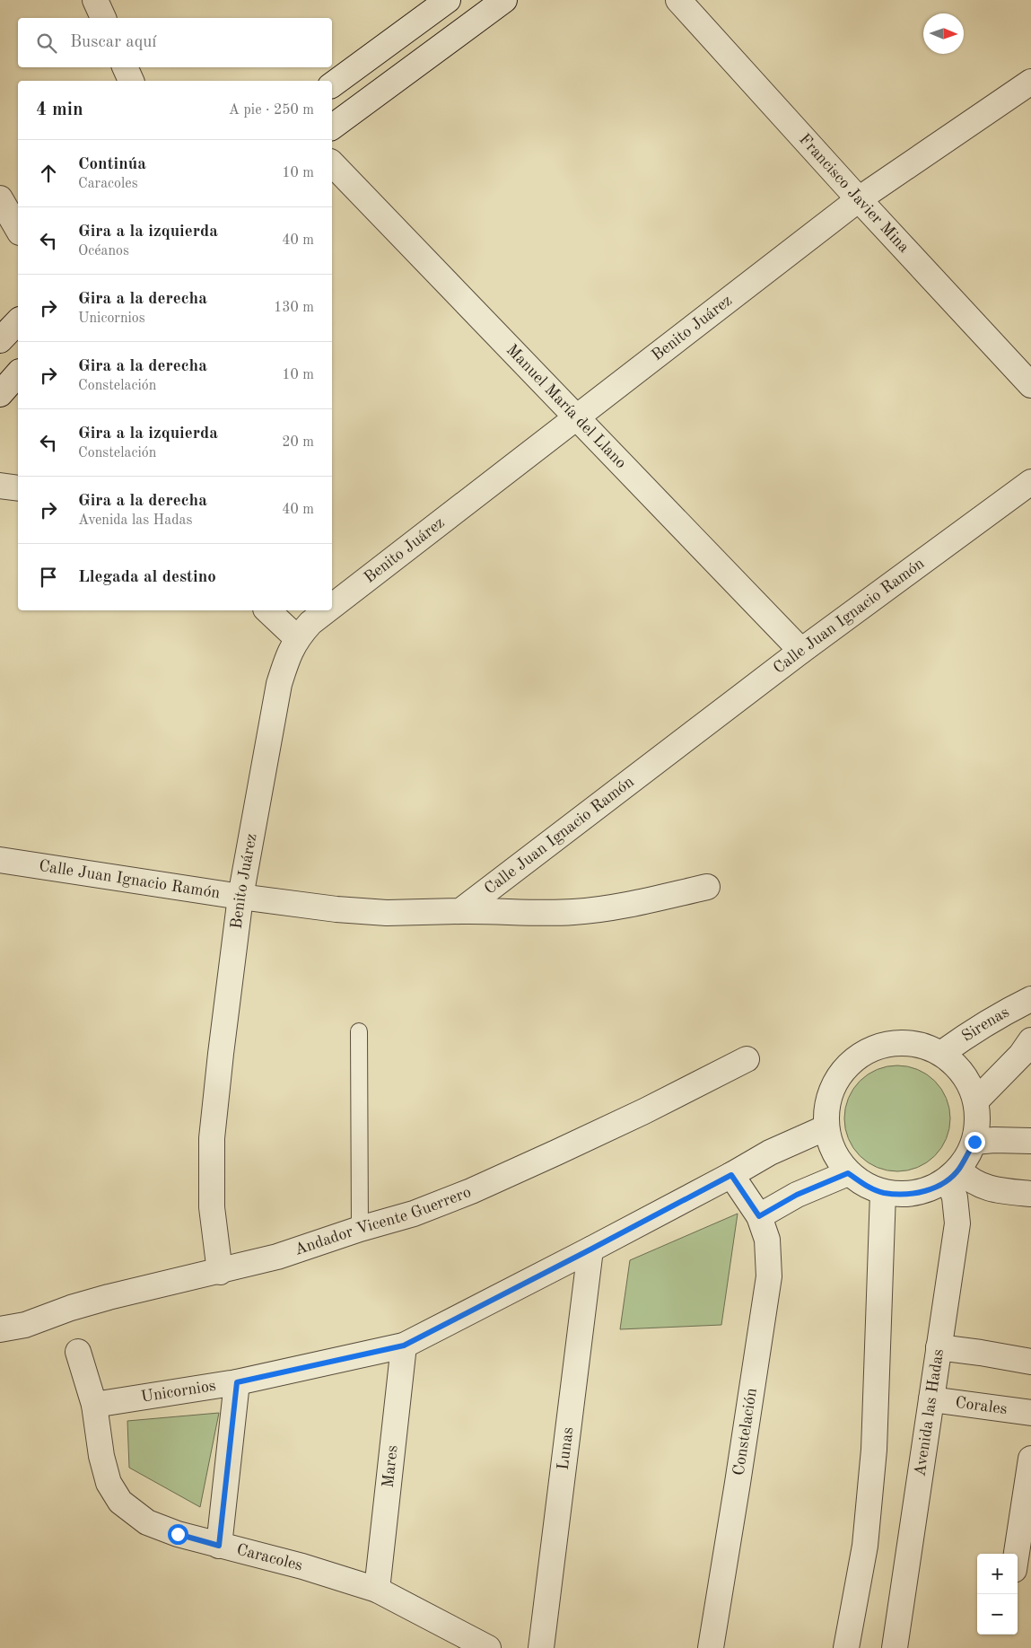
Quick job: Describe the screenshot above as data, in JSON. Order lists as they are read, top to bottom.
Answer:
{
  "streets": {
    "street": [
      "Francisco Javier Mina",
      "Benito Juárez",
      "Manuel María del Llano",
      "Calle Juan Ignacio Ramón",
      "Sirenas",
      "Andador Vicente Guerrero",
      "Unicornios",
      "Corales",
      "Avenida las Hadas",
      "Constelación",
      "Lunas",
      "Mares",
      "Caracoles"
    ]
  },
  "crossings": [
    ["Francisco Javier Mina", "Benito Juárez"],
    ["Benito Juárez", "Manuel María del Llano"],
    ["Benito Juárez", "Calle Juan Ignacio Ramón"],
    ["Benito Juárez", "Andador Vicente Guerrero"],
    ["Manuel María del Llano", "Calle Juan Ignacio Ramón"],
    ["Sirenas", "Unicornios"],
    ["Sirenas", "Avenida las Hadas"],
    ["Unicornios", "Avenida las Hadas"],
    ["Unicornios", "Constelación"],
    ["Unicornios", "Lunas"],
    ["Unicornios", "Mares"],
    ["Unicornios", "Caracoles"],
    ["Corales", "Avenida las Hadas"],
    ["Mares", "Caracoles"]
  ],
  "north": "right",
  "page": {
    "search": "Buscar aquí",
    "heading": ["4 min", "A pie · 250 m"],
    "list": [
      ["Continúa", "Caracoles", "10 m"],
      ["Gira a la izquierda", "Océanos", "40 m"],
      ["Gira a la derecha", "Unicornios", "130 m"],
      ["Gira a la derecha", "Constelación", "10 m"],
      ["Gira a la izquierda", "Constelación", "20 m"],
      ["Gira a la derecha", "Avenida las Hadas", "40 m"],
      "Llegada al destino"
    ],
    "map_buttons": ["+", "−"]
  }
}
